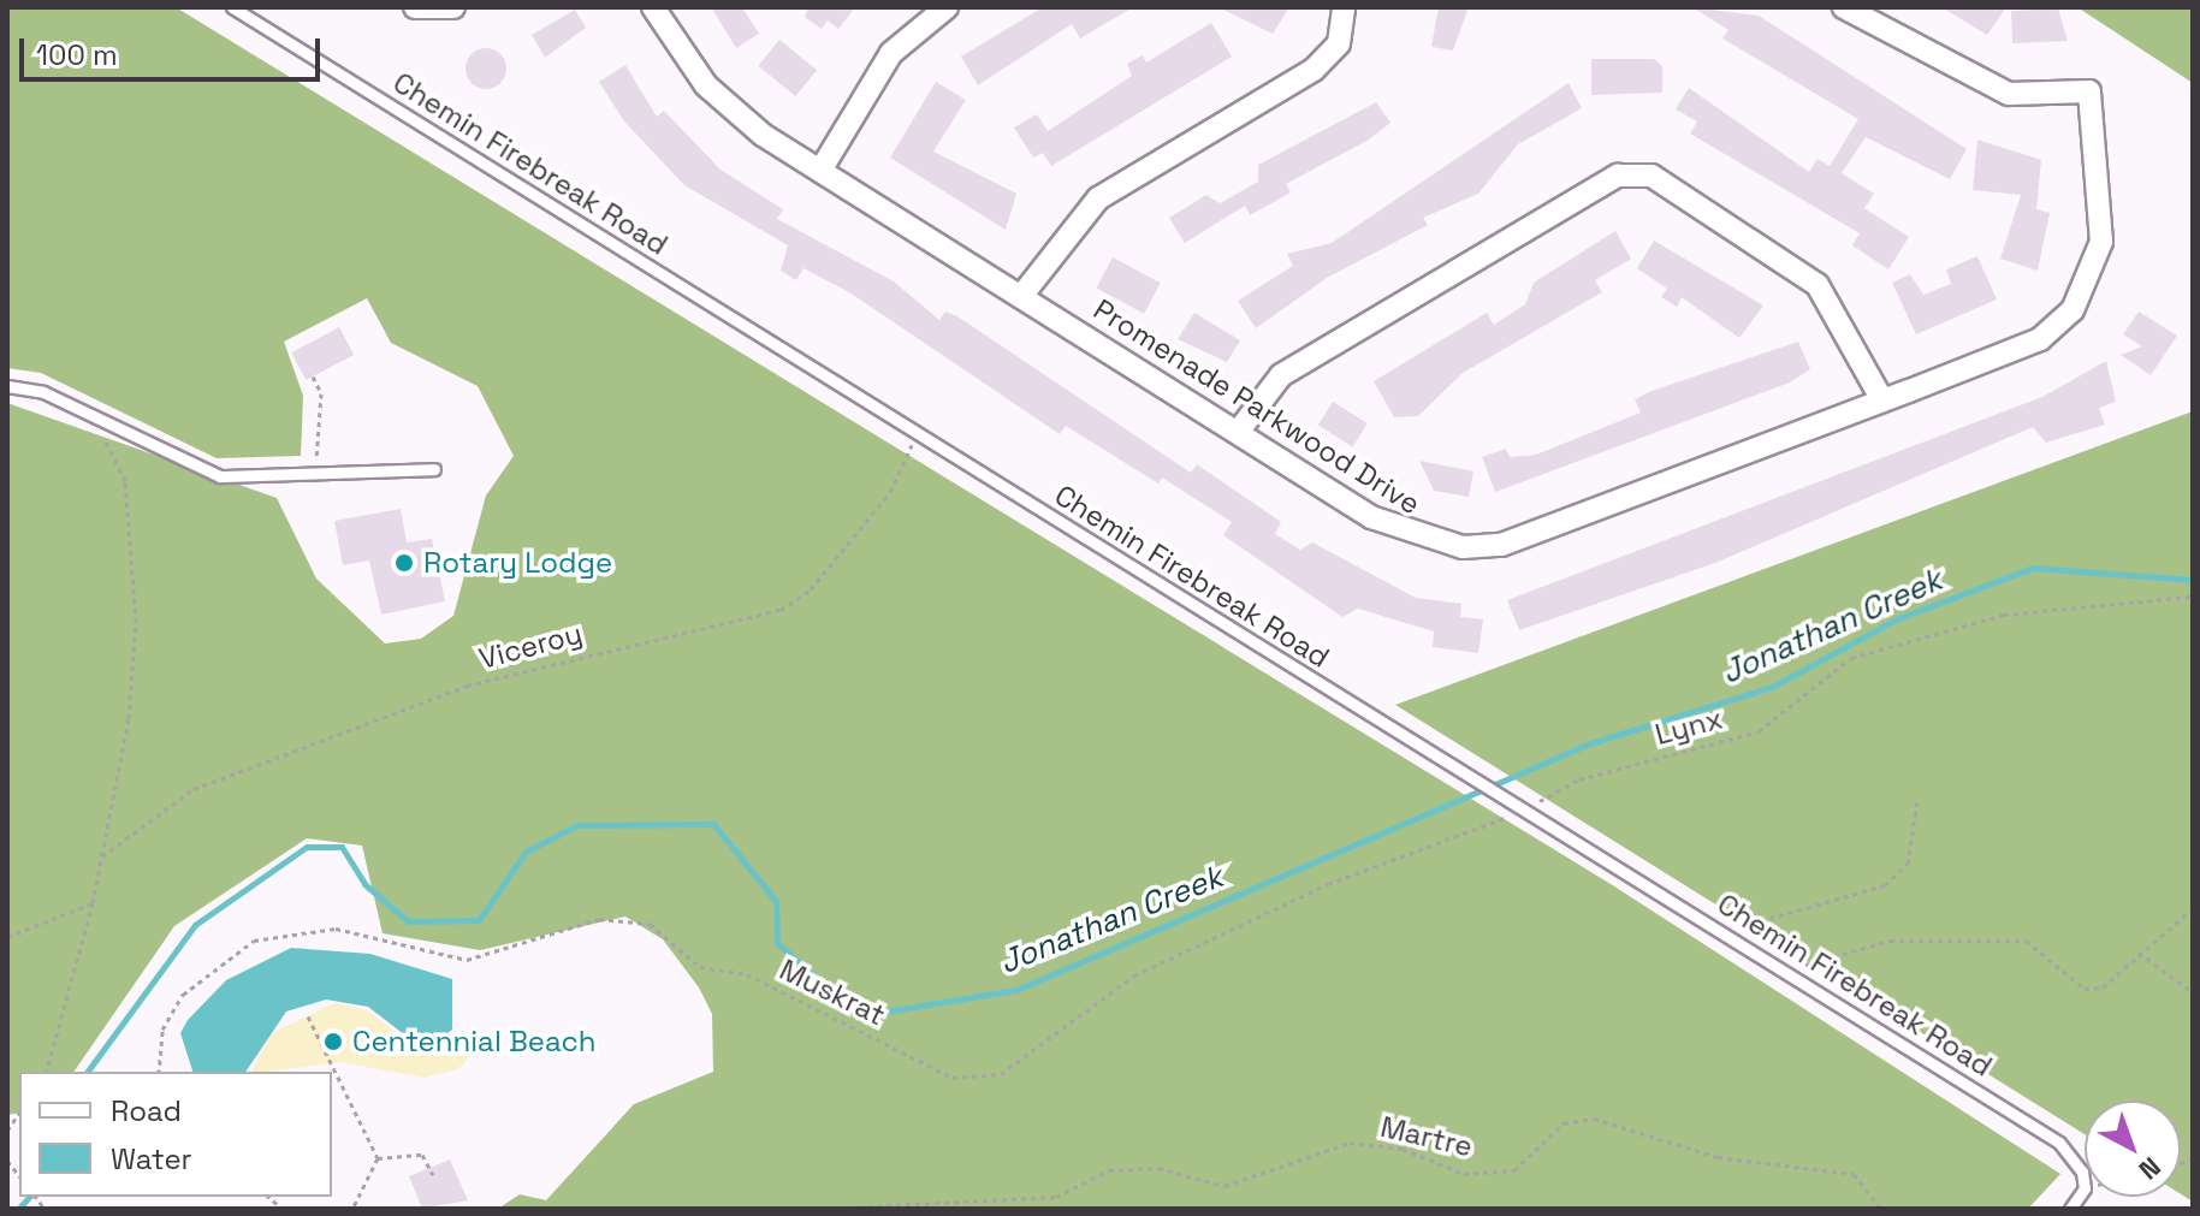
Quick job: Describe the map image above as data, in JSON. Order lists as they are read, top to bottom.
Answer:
{
  "streets": {
    "street": ["Promenade Parkwood Drive"],
    "lane": ["Chemin Firebreak Road"],
    "path": [
      "Viceroy",
      "Lynx",
      "Muskrat",
      "Martre"
    ]
  },
  "crossings": [
    ["Chemin Firebreak Road", "Viceroy"],
    ["Chemin Firebreak Road", "Lynx"],
    ["Chemin Firebreak Road", "Muskrat"],
    ["Lynx", "Muskrat"]
  ],
  "water": ["Jonathan Creek"],
  "places": ["Rotary Lodge", "Centennial Beach"],
  "legend": ["Road", "Water"],
  "scale_bar": "100 m",
  "north": "bottom right"
}
